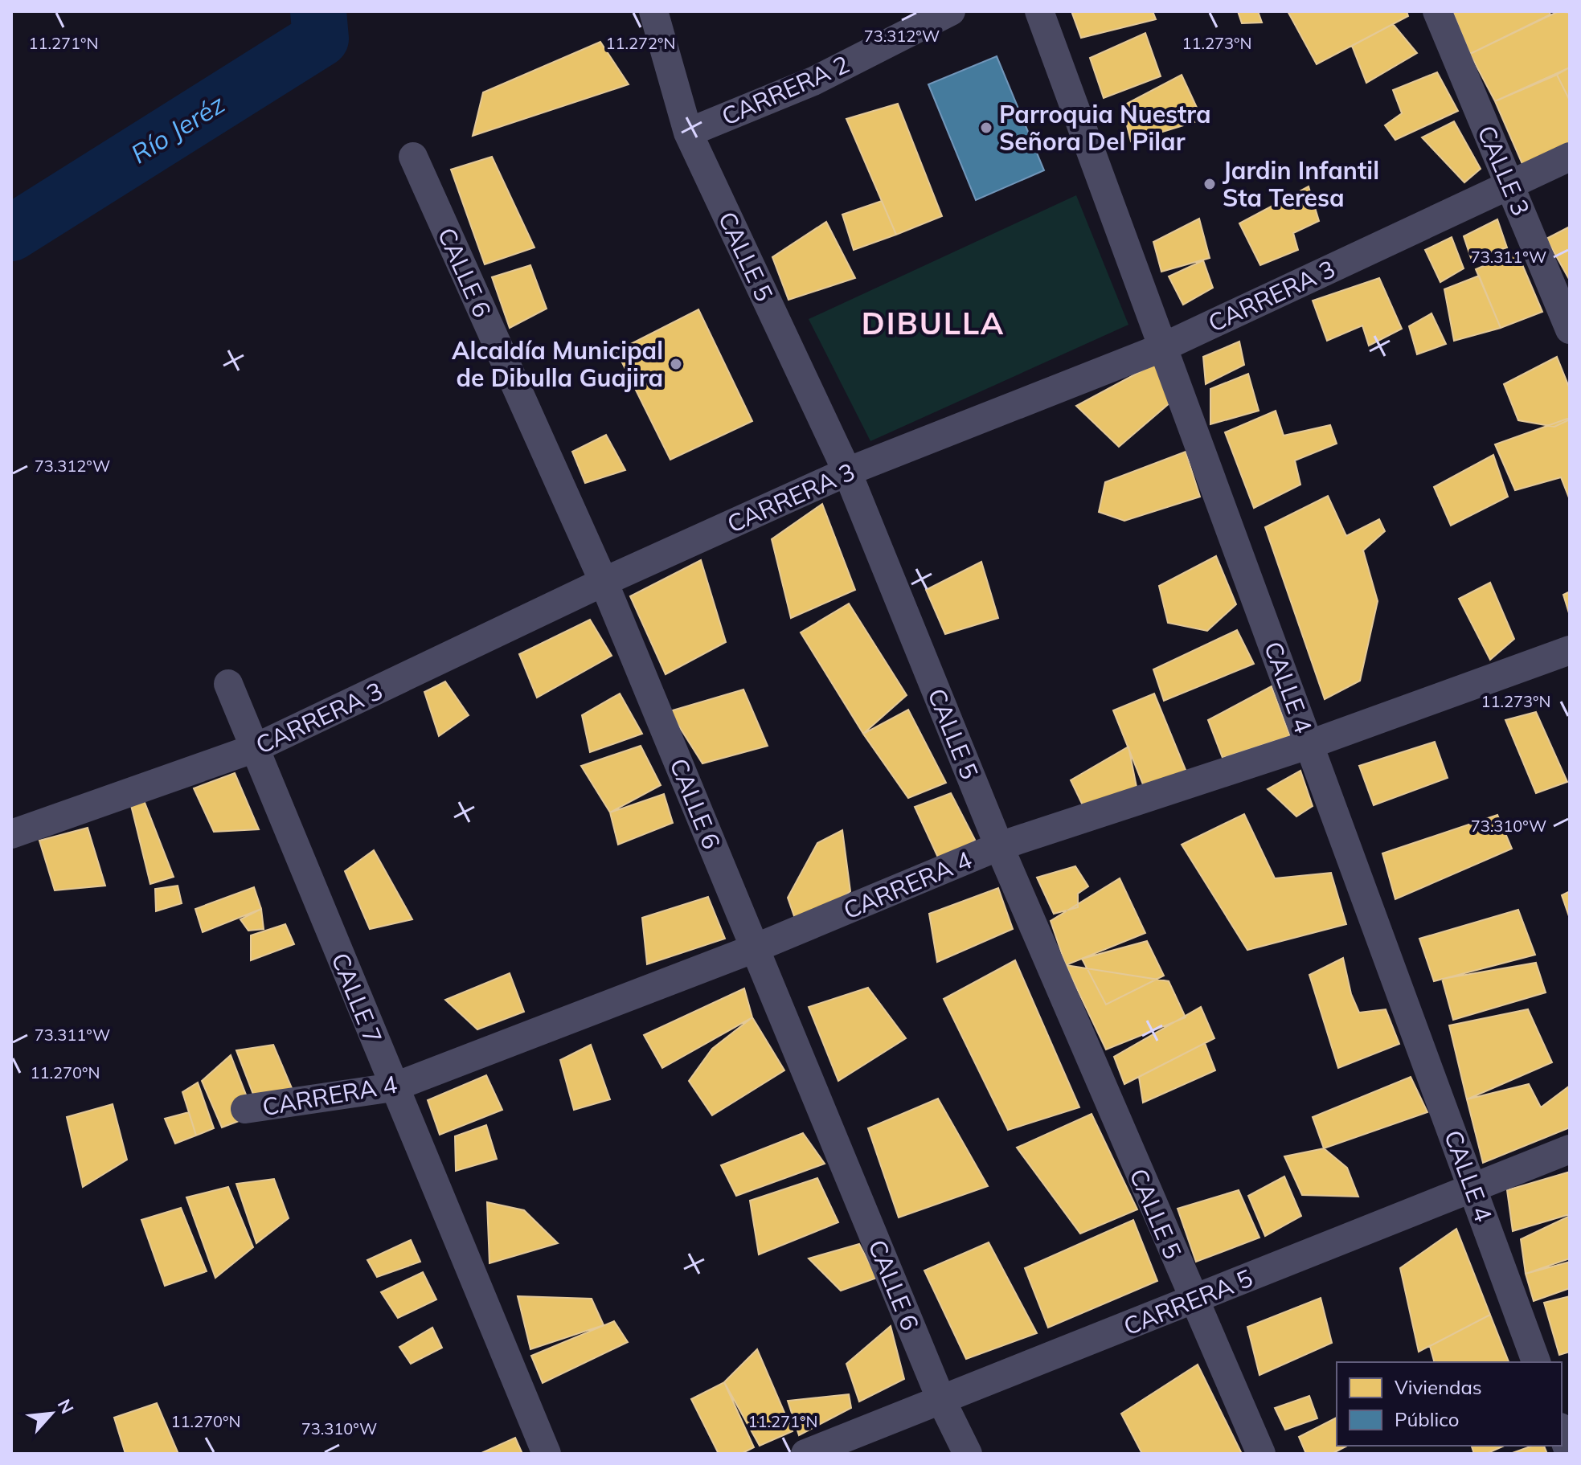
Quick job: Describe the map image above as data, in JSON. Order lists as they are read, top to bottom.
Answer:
{
  "streets": {
    "street": [
      "CARRERA 2",
      "CALLE 3",
      "CALLE 5",
      "CALLE 6",
      "CARRERA 3",
      "CALLE 4",
      "CARRERA 4",
      "CALLE 7",
      "CARRERA 5"
    ]
  },
  "crossings": [
    ["CARRERA 2", "CALLE 5"],
    ["CALLE 3", "CARRERA 3"],
    ["CALLE 5", "CARRERA 3"],
    ["CALLE 5", "CARRERA 4"],
    ["CALLE 5", "CARRERA 5"],
    ["CALLE 6", "CARRERA 3"],
    ["CALLE 6", "CARRERA 4"],
    ["CALLE 6", "CARRERA 5"],
    ["CARRERA 3", "CALLE 4"],
    ["CARRERA 3", "CALLE 7"],
    ["CALLE 4", "CARRERA 4"],
    ["CALLE 4", "CARRERA 5"],
    ["CARRERA 4", "CALLE 7"]
  ],
  "districts": ["DIBULLA"],
  "water": ["Río Jeréz"],
  "places": ["Parroquia Nuestra Señora Del Pilar", "Jardin Infantil Sta Teresa", "Alcaldía Municipal de Dibulla Guajira"],
  "legend": ["Viviendas", "Público"],
  "north": "top right",
  "coordinates": [
    "73.312°W",
    "11.271°N",
    "11.272°N",
    "11.273°N",
    "73.311°W",
    "73.310°W",
    "11.270°N"
  ]
}
